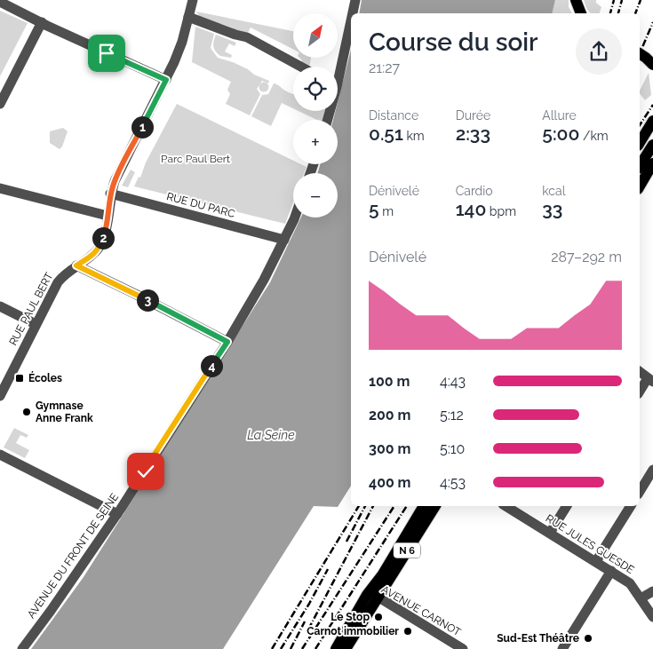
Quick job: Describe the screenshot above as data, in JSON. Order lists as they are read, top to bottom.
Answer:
{
  "streets": {
    "main road": ["N 6"],
    "street": [
      "RUE DU PARC",
      "RUE PAUL BERT",
      "RUE JULES GUESDE",
      "AVENUE DU FRONT DE SEINE",
      "AVENUE CARNOT"
    ]
  },
  "crossings": [
    ["RUE DU PARC", "RUE PAUL BERT"],
    ["RUE DU PARC", "AVENUE DU FRONT DE SEINE"],
    ["N 6", "AVENUE CARNOT"]
  ],
  "water": ["La Seine"],
  "parks": ["Parc Paul Bert"],
  "places": {
    "transit": ["Écoles"],
    "other": [
      "Gymnase Anne Frank",
      "Le Stop",
      "Carnot immobilier",
      "Sud-Est Théâtre"
    ]
  },
  "north": "top right",
  "page": {
    "map_buttons": ["+", "−"],
    "heading": ["Course du soir", "21:27"],
    "stats": [
      ["Distance", "0.51 km"],
      ["Durée", "2:33"],
      ["Allure", "5:00 /km"],
      ["Dénivelé", "5 m"],
      ["Cardio", "140 bpm"],
      ["kcal", "33"]
    ],
    "pins": [
      "1",
      "2",
      "3",
      "4"
    ],
    "chart": ["Dénivelé", "287–292 m"],
    "list": [
      {
        "name": "100 m",
        "note": "4:43"
      },
      {
        "name": "200 m",
        "note": "5:12"
      },
      {
        "name": "300 m",
        "note": "5:10"
      },
      {
        "name": "400 m",
        "note": "4:53"
      }
    ]
  }
}
